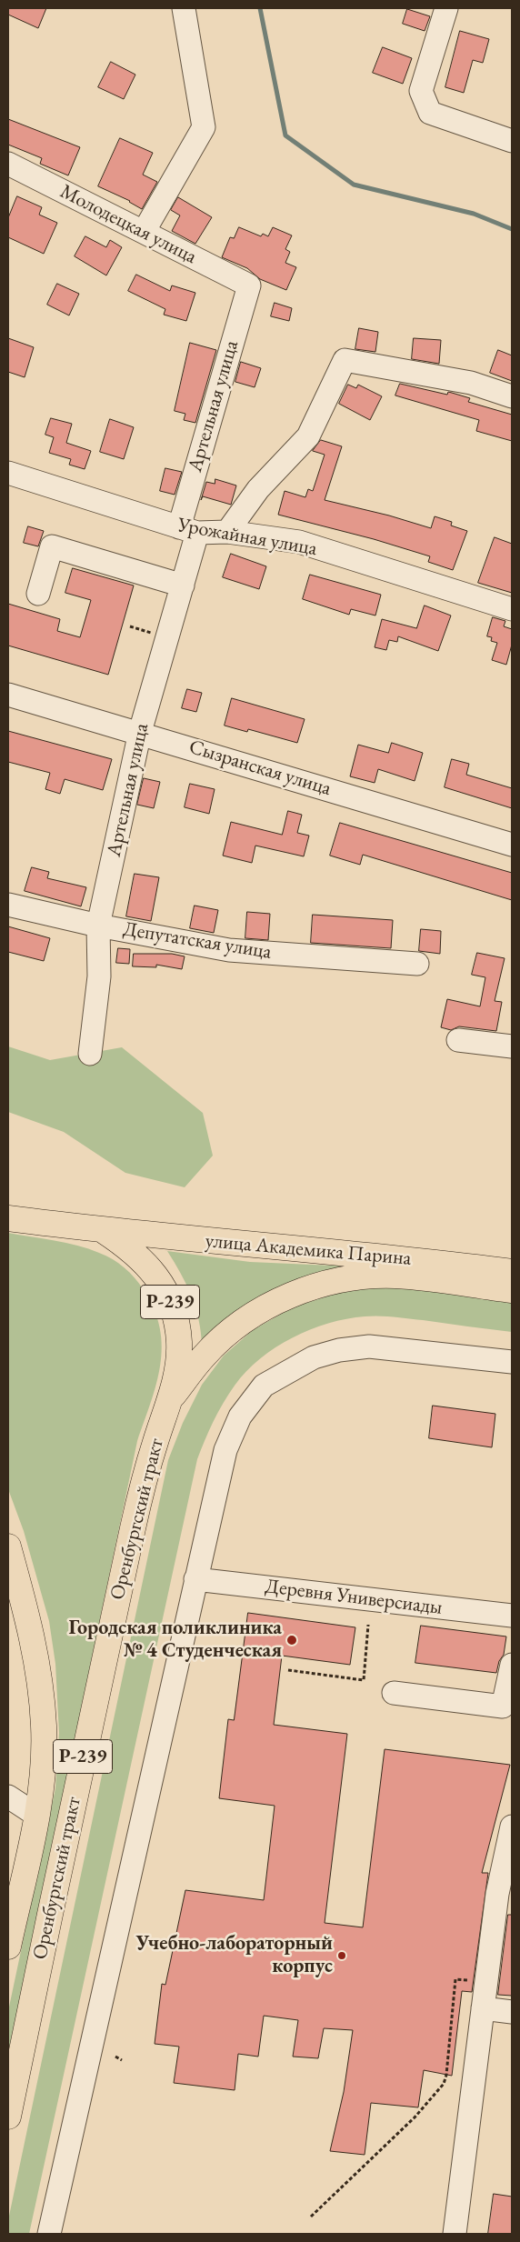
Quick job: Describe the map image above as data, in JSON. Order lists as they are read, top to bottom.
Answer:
{
  "streets": {
    "main road": ["улица Академика Парина", "Р-239", "Оренбургский тракт"],
    "street": [
      "Молодецкая улица",
      "Артельная улица",
      "Урожайная улица",
      "Сызранская улица",
      "Депутатская улица",
      "Деревня Универсиады"
    ]
  },
  "crossings": [
    ["Молодецкая улица", "Артельная улица"],
    ["Артельная улица", "Урожайная улица"],
    ["Артельная улица", "Сызранская улица"],
    ["Артельная улица", "Депутатская улица"],
    ["улица Академика Парина", "Оренбургский тракт"]
  ],
  "places": ["Городская поликлиника № 4 Студенческая", "Учебно-лабораторный корпус"]
}
